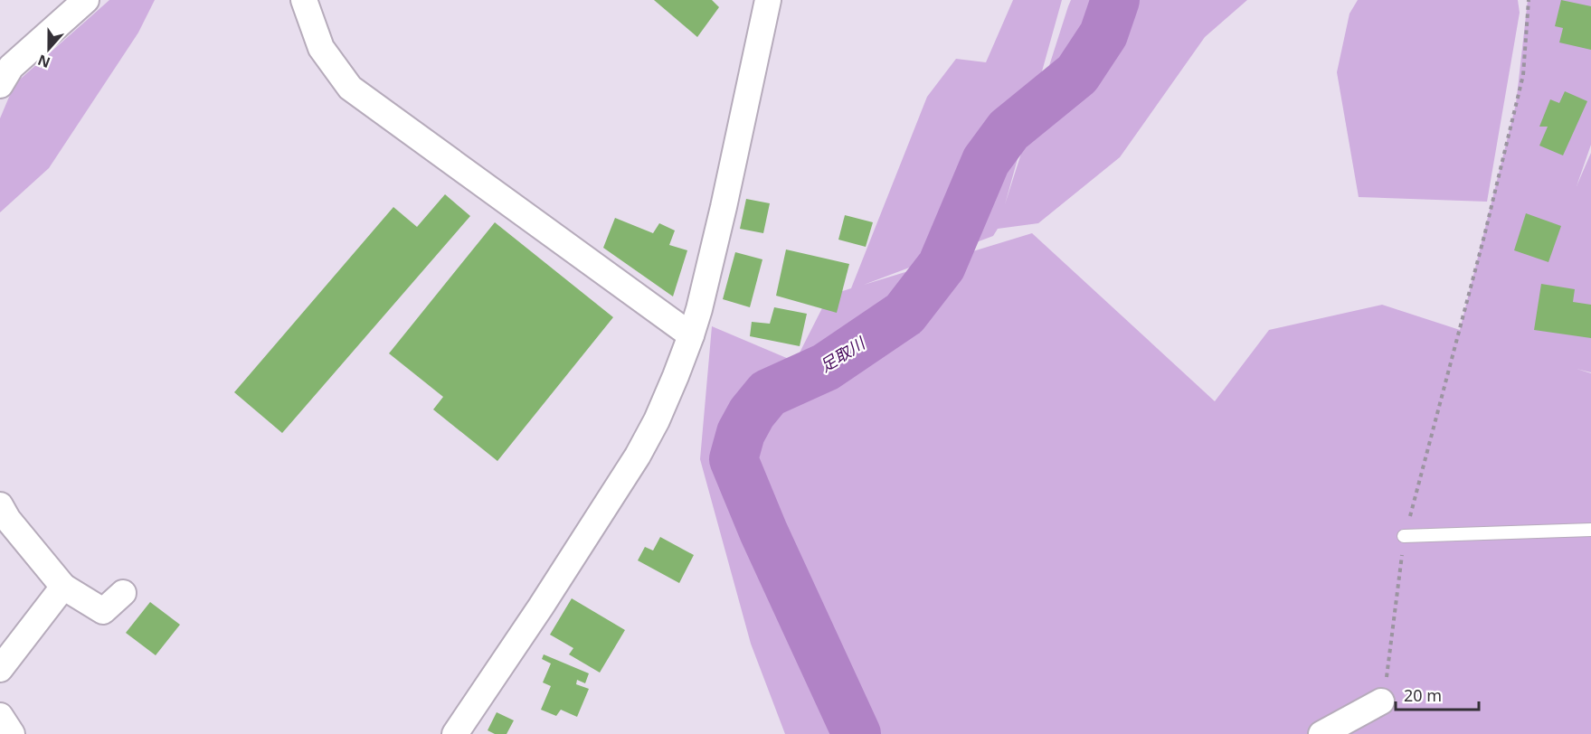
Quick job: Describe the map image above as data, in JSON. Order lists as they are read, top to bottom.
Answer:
{
  "water": ["足取川"],
  "scale_bar": "20 m",
  "north": "bottom"
}
